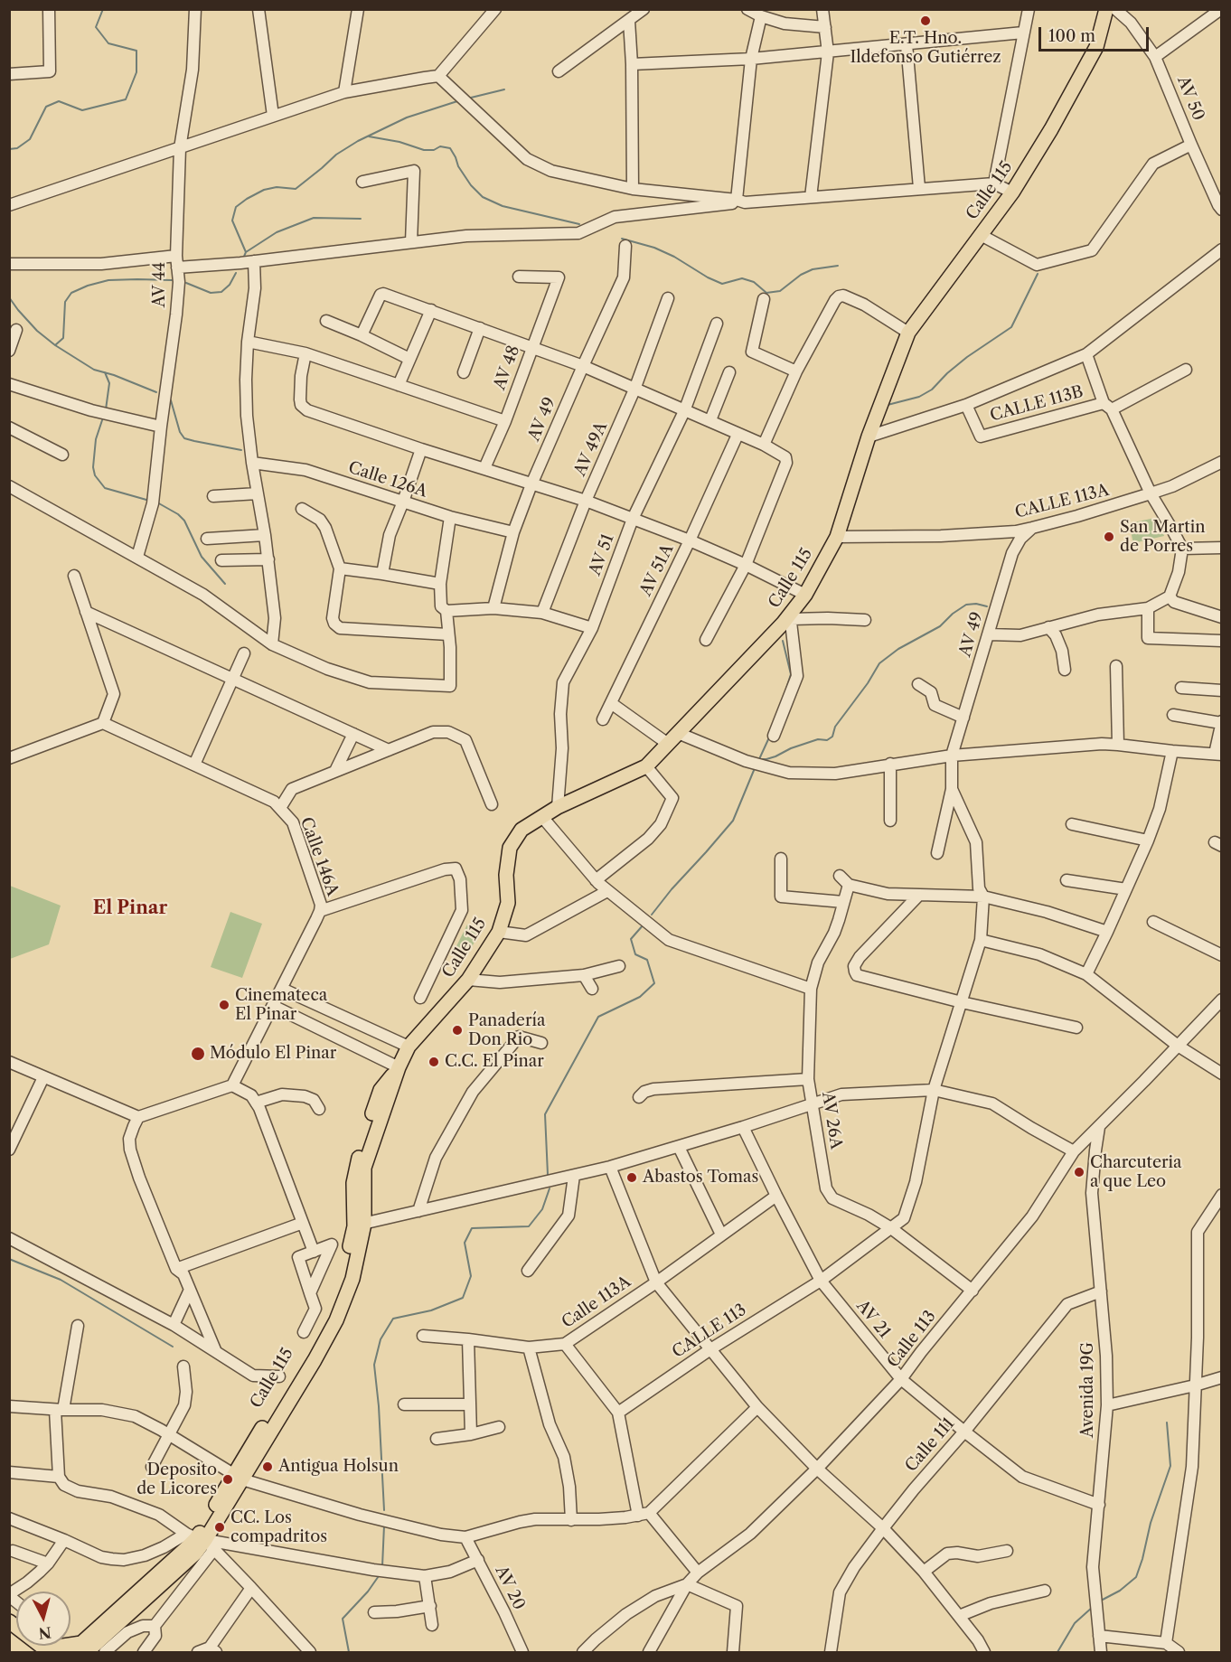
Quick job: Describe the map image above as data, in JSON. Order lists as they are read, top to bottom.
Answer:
{
  "streets": {
    "main road": ["Calle 115"],
    "street": [
      "AV 50",
      "AV 44",
      "AV 48",
      "CALLE 113B",
      "AV 49",
      "AV 49A",
      "Calle 126A",
      "CALLE 113A",
      "AV 51",
      "AV 51A",
      "Calle 146A",
      "AV 26A",
      "Calle 113A",
      "AV 21",
      "CALLE 113",
      "Calle 113",
      "Avenida 19G",
      "Calle 111",
      "AV 20"
    ]
  },
  "crossings": [
    ["Calle 115", "CALLE 113A"],
    ["Calle 115", "AV 51"],
    ["AV 49", "Calle 126A"],
    ["AV 49", "CALLE 113A"],
    ["AV 49", "CALLE 113"],
    ["AV 26A", "CALLE 113"],
    ["AV 26A", "Calle 113"],
    ["Calle 113A", "AV 21"],
    ["AV 21", "CALLE 113"],
    ["AV 21", "Calle 113"],
    ["AV 21", "Avenida 19G"],
    ["AV 21", "Calle 111"],
    ["Calle 113", "Avenida 19G"],
    ["Avenida 19G", "Calle 111"]
  ],
  "districts": ["El Pinar"],
  "places": [
    "E.T. Hno. Ildefonso Gutiérrez",
    "San Martin de Porres",
    "Cinemateca El Pinar",
    "Panadería Don Rio",
    "Módulo El Pinar",
    "C.C. El Pinar",
    "Charcuteria a que Leo",
    "Abastos Tomas",
    "Antigua Holsun",
    "Deposito de Licores",
    "CC. Los compadritos"
  ],
  "scale_bar": "100 m",
  "north": "bottom"
}
